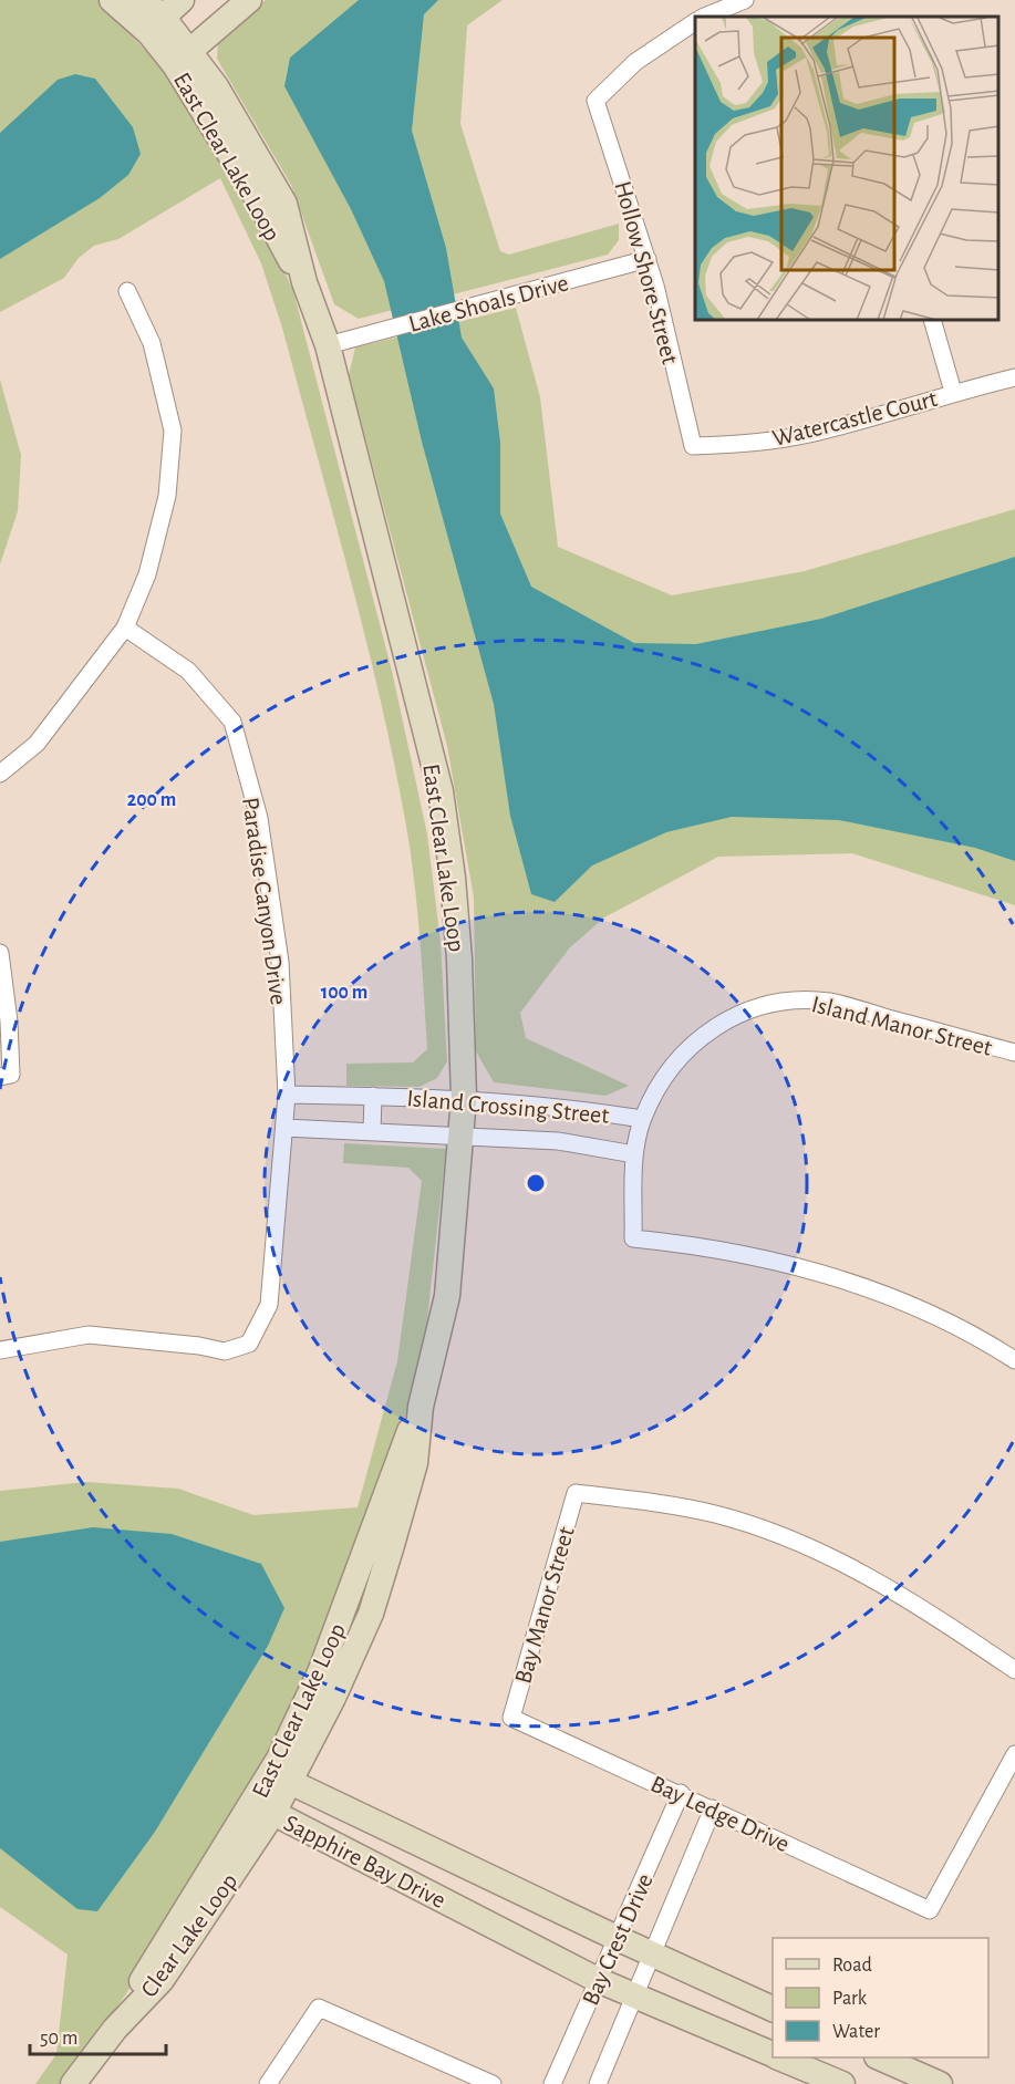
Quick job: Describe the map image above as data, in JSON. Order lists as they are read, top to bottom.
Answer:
{
  "streets": {
    "street": [
      "East Clear Lake Loop",
      "Hollow Shore Street",
      "Lake Shoals Drive",
      "Watercastle Court",
      "Paradise Canyon Drive",
      "Island Manor Street",
      "Island Crossing Street",
      "Bay Manor Street",
      "Bay Ledge Drive",
      "Sapphire Bay Drive",
      "Clear Lake Loop",
      "Bay Crest Drive"
    ]
  },
  "crossings": [
    ["East Clear Lake Loop", "Lake Shoals Drive"],
    ["East Clear Lake Loop", "Island Crossing Street"],
    ["East Clear Lake Loop", "Sapphire Bay Drive"],
    ["East Clear Lake Loop", "Clear Lake Loop"],
    ["Hollow Shore Street", "Lake Shoals Drive"],
    ["Hollow Shore Street", "Watercastle Court"],
    ["Paradise Canyon Drive", "Island Crossing Street"],
    ["Island Manor Street", "Island Crossing Street"],
    ["Bay Manor Street", "Bay Ledge Drive"],
    ["Bay Ledge Drive", "Bay Crest Drive"],
    ["Sapphire Bay Drive", "Clear Lake Loop"],
    ["Sapphire Bay Drive", "Bay Crest Drive"]
  ],
  "legend": ["Road", "Park", "Water"],
  "scale_bar": "50 m",
  "rings": ["200 m", "100 m"]
}
